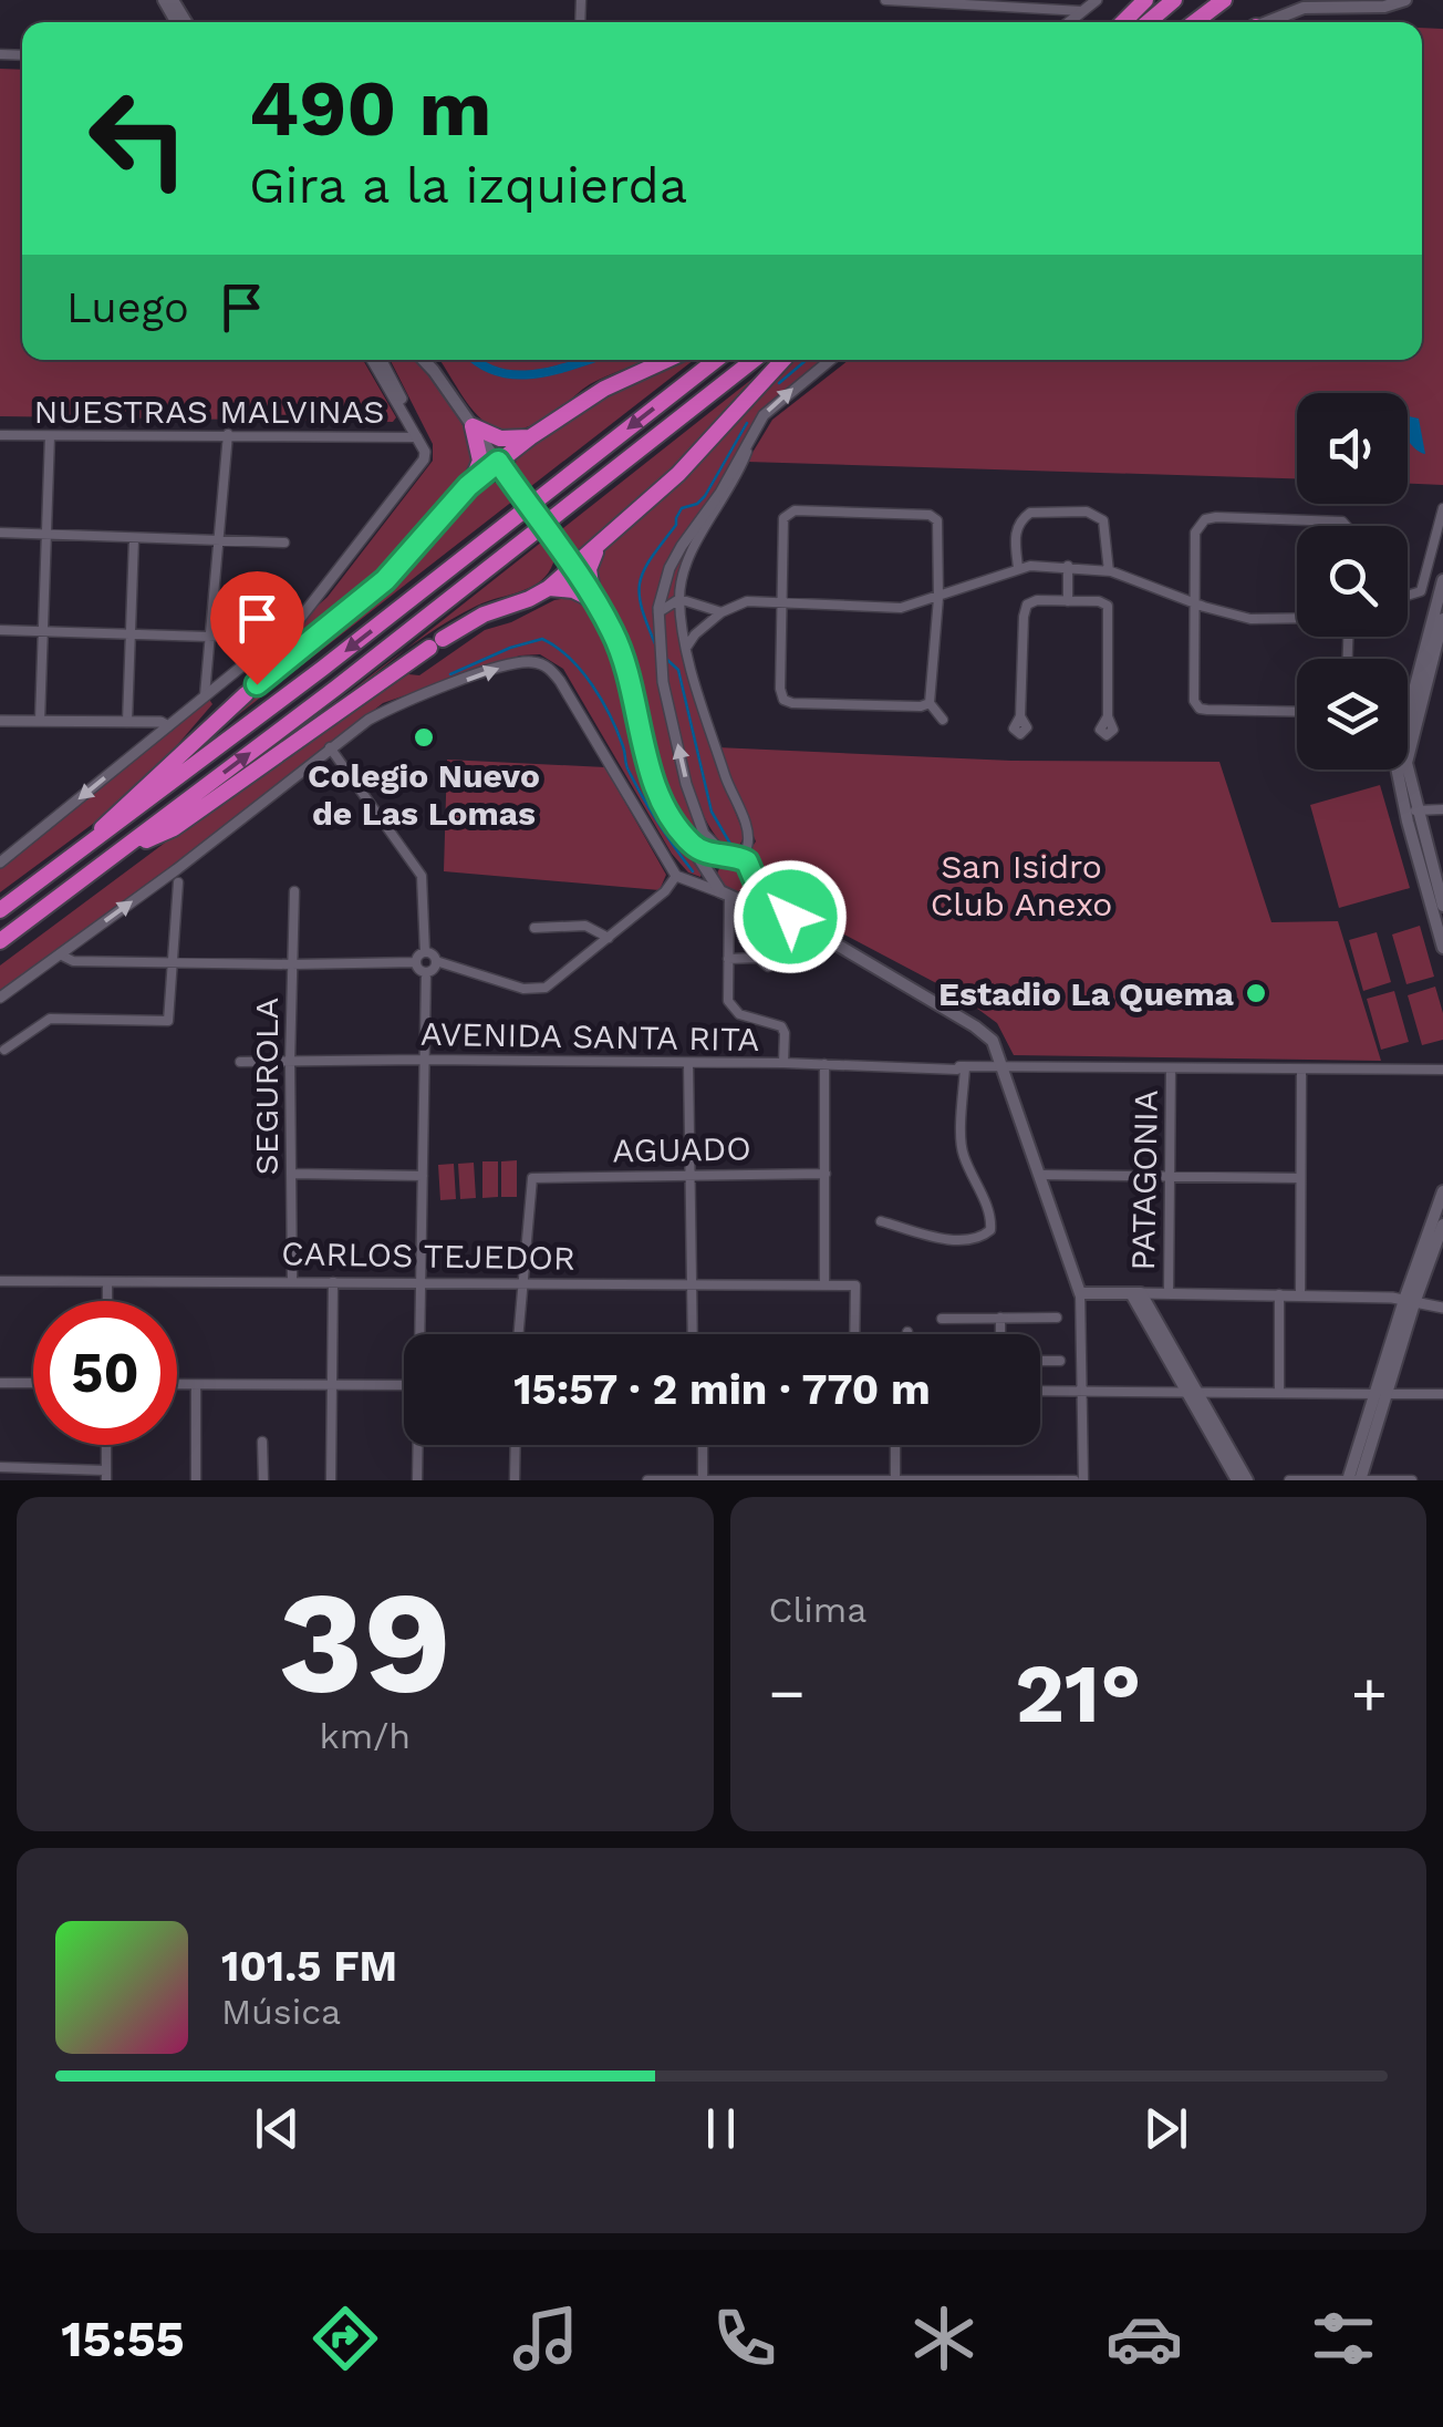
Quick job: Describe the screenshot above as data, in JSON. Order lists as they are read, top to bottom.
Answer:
{
  "streets": {
    "street": [
      "NUESTRAS MALVINAS",
      "AVENIDA SANTA RITA",
      "SEGUROLA",
      "AGUADO",
      "PATAGONIA",
      "CARLOS TEJEDOR"
    ]
  },
  "crossings": [
    ["AVENIDA SANTA RITA", "SEGUROLA"],
    ["AVENIDA SANTA RITA", "PATAGONIA"],
    ["SEGUROLA", "CARLOS TEJEDOR"],
    ["AGUADO", "CARLOS TEJEDOR"]
  ],
  "parks": ["San Isidro Club Anexo"],
  "places": ["Colegio Nuevo de Las Lomas", "Estadio La Quema"],
  "page": {
    "turn": ["490 m", "Gira a la izquierda"],
    "then": "Luego",
    "limit": "50",
    "trip": "15:57 · 2 min · 770 m",
    "tile": [
      ["39", "km/h"],
      "Clima"
    ],
    "heat": ["−", "21°", "+"],
    "song": ["101.5 FM", "Música"],
    "tabs": "15:55"
  }
}
